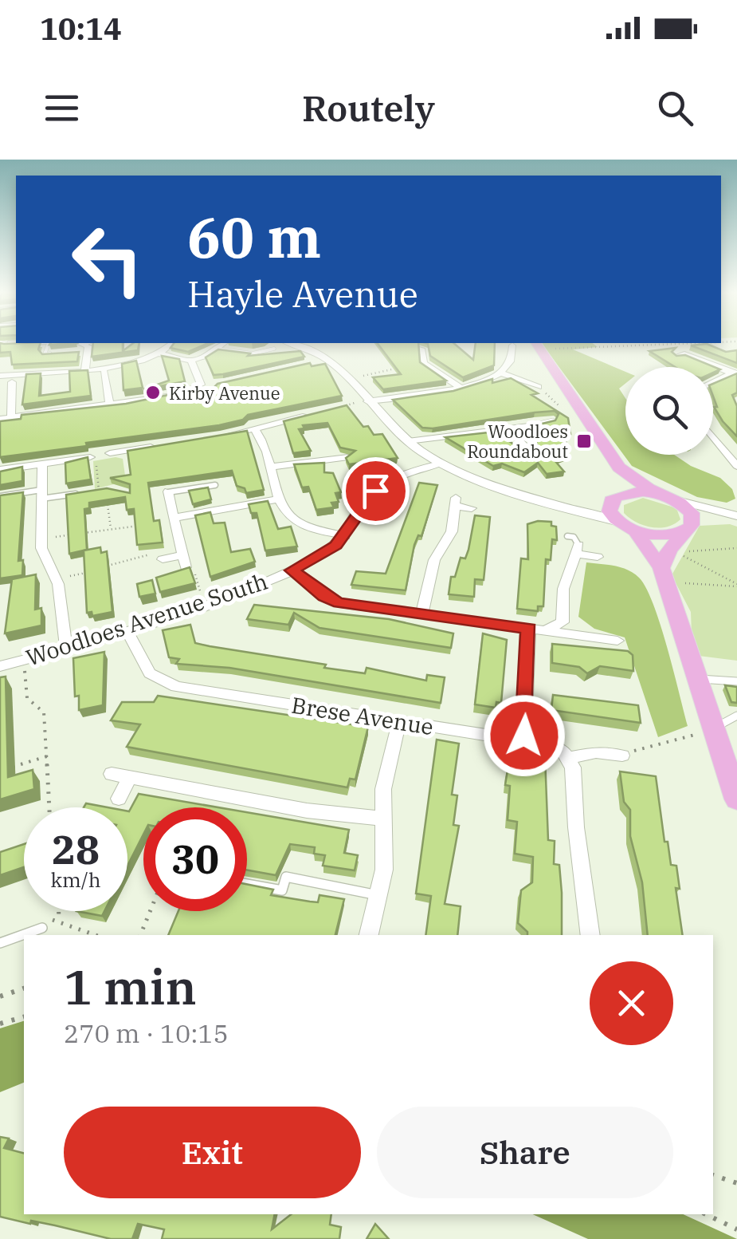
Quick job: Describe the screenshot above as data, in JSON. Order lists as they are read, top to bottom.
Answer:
{
  "streets": {
    "street": ["Woodloes Avenue South", "Brese Avenue"]
  },
  "crossings": [
    ["Woodloes Avenue South", "Brese Avenue"]
  ],
  "places": {
    "other": ["Kirby Avenue"],
    "transit": ["Woodloes Roundabout"]
  },
  "page": {
    "status": "10:14",
    "header": "Routely",
    "turn": ["60 m", "Hayle Avenue"],
    "speed": "28 km/h",
    "limit": "30",
    "heading": ["1 min", "270 m · 10:15"],
    "buttons": ["Exit", "Share"]
  }
}
